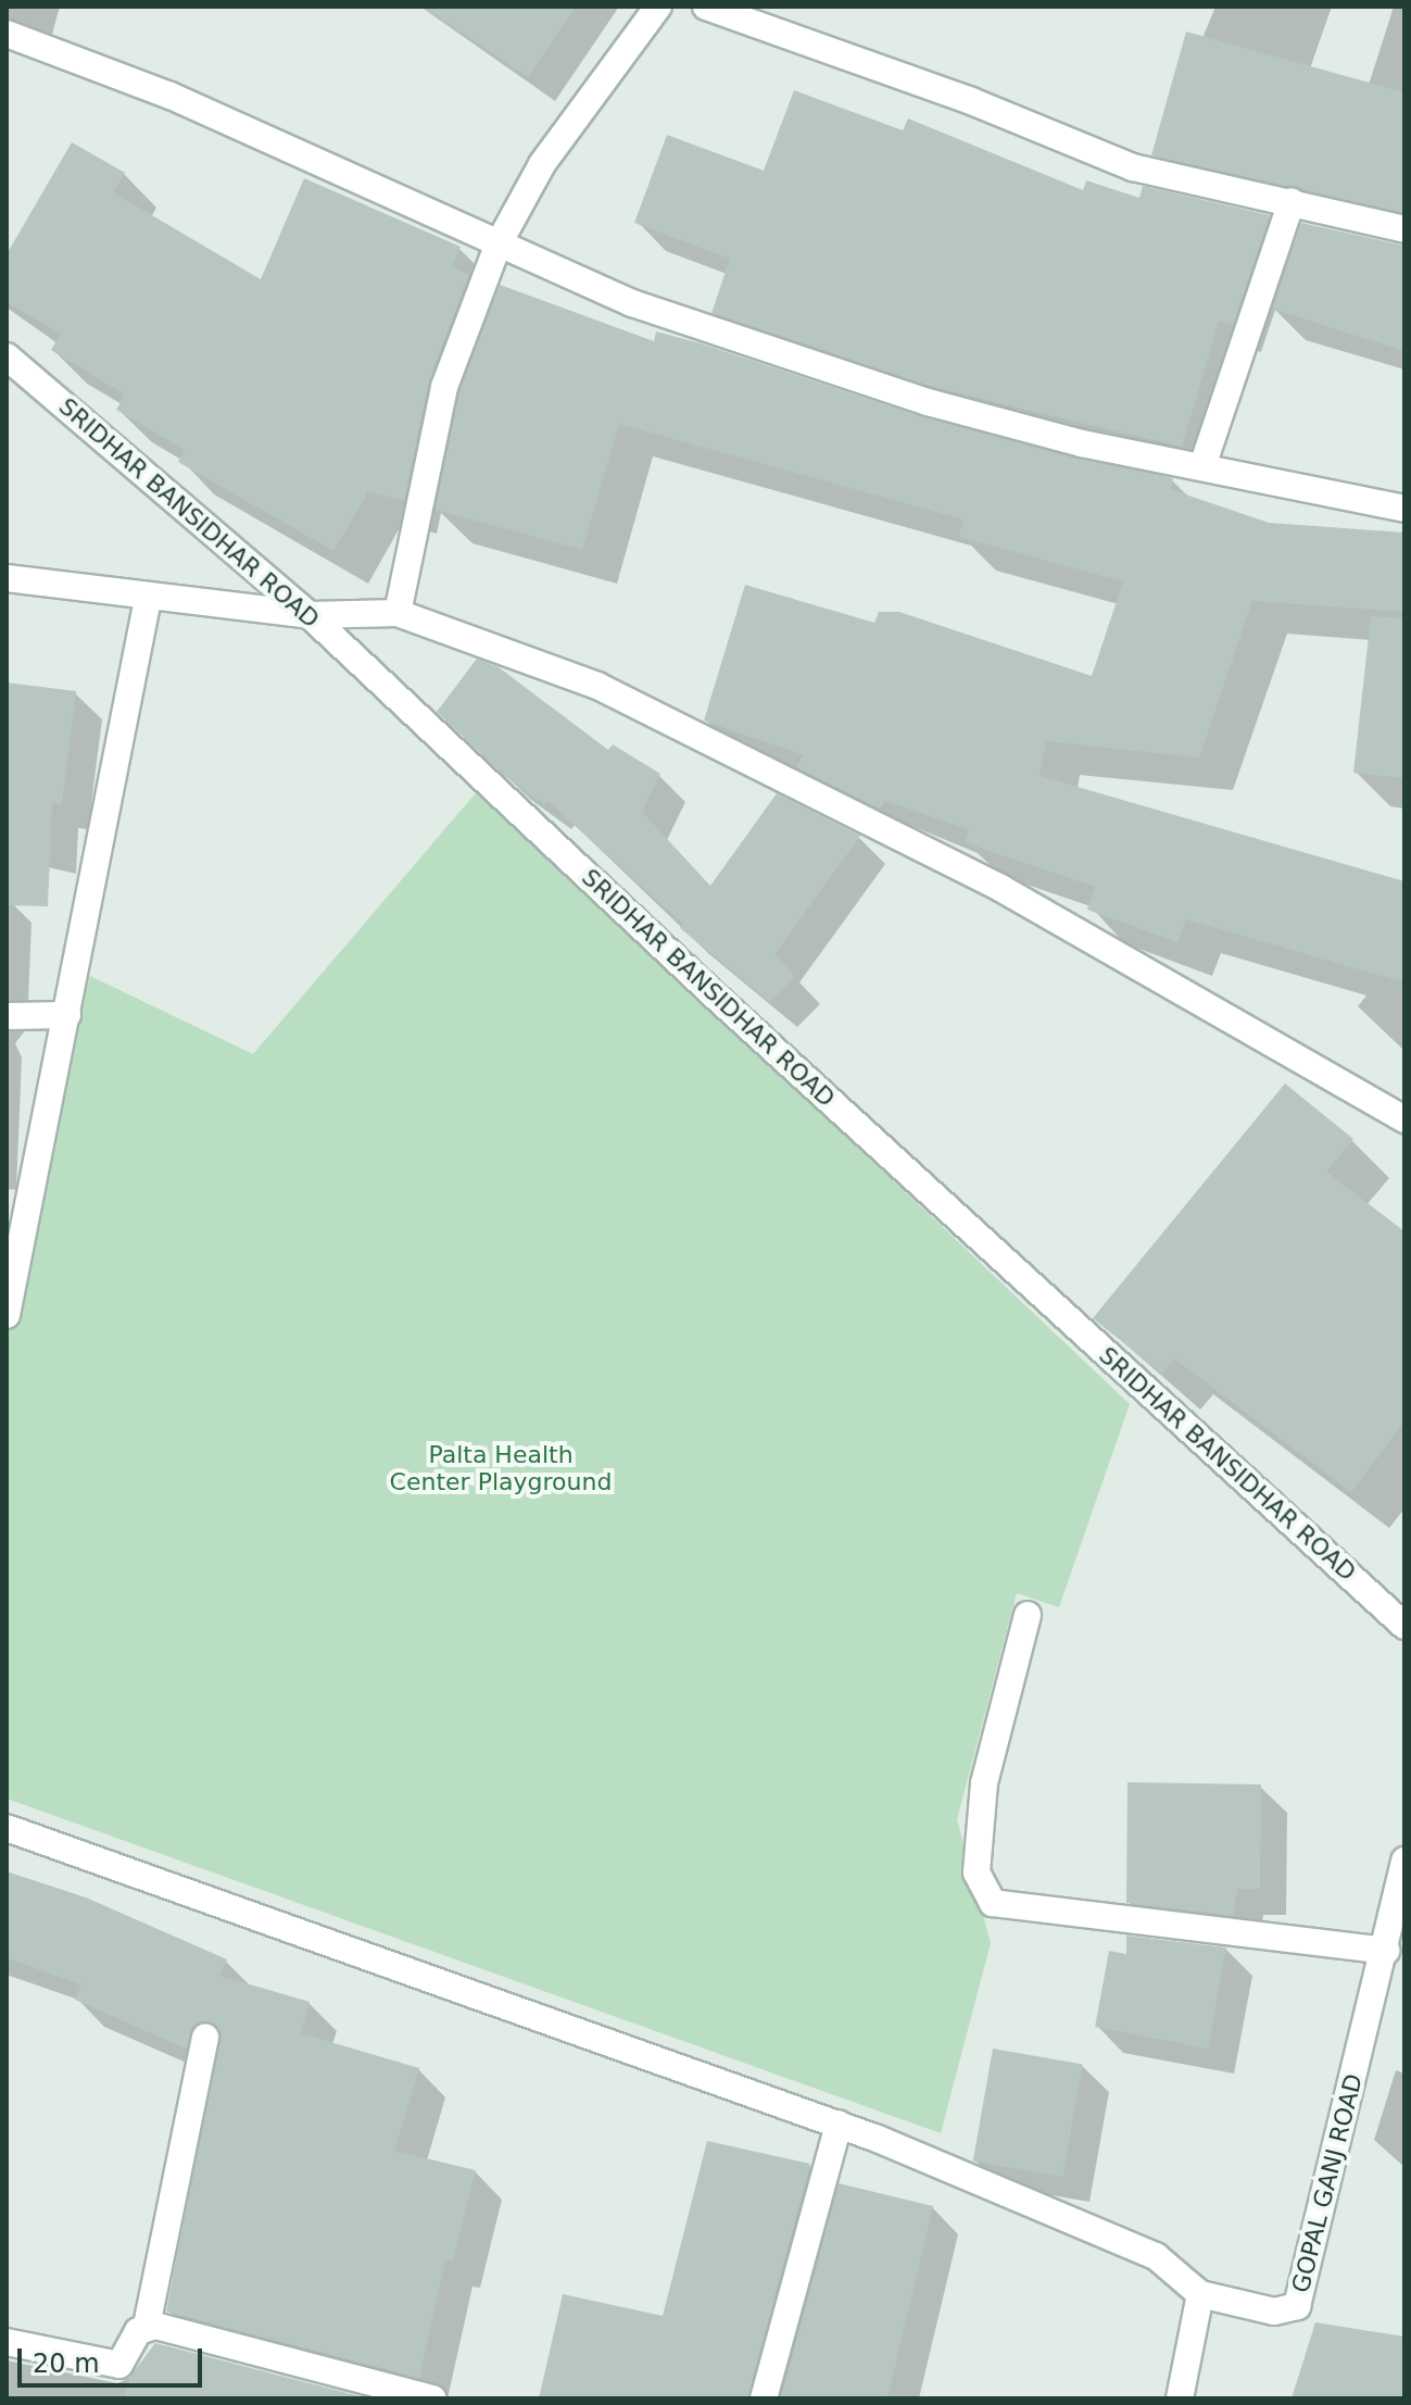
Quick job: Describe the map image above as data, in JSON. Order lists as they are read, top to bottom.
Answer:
{
  "streets": {
    "street": ["SRIDHAR BANSIDHAR ROAD", "GOPAL GANJ ROAD"]
  },
  "parks": ["Palta Health Center Playground"],
  "scale_bar": "20 m"
}
